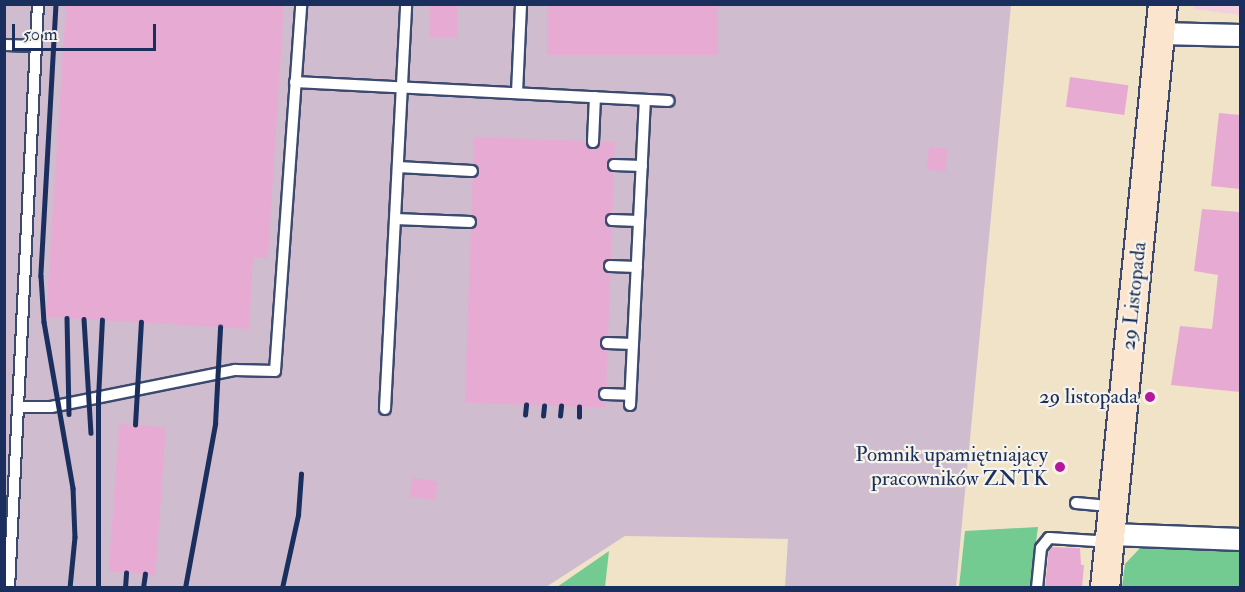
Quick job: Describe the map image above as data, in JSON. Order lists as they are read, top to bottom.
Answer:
{
  "streets": {
    "street": ["29 Listopada"]
  },
  "places": ["29 listopada", "Pomnik upamiętniający pracowników ZNTK"],
  "scale_bar": "50 m"
}
